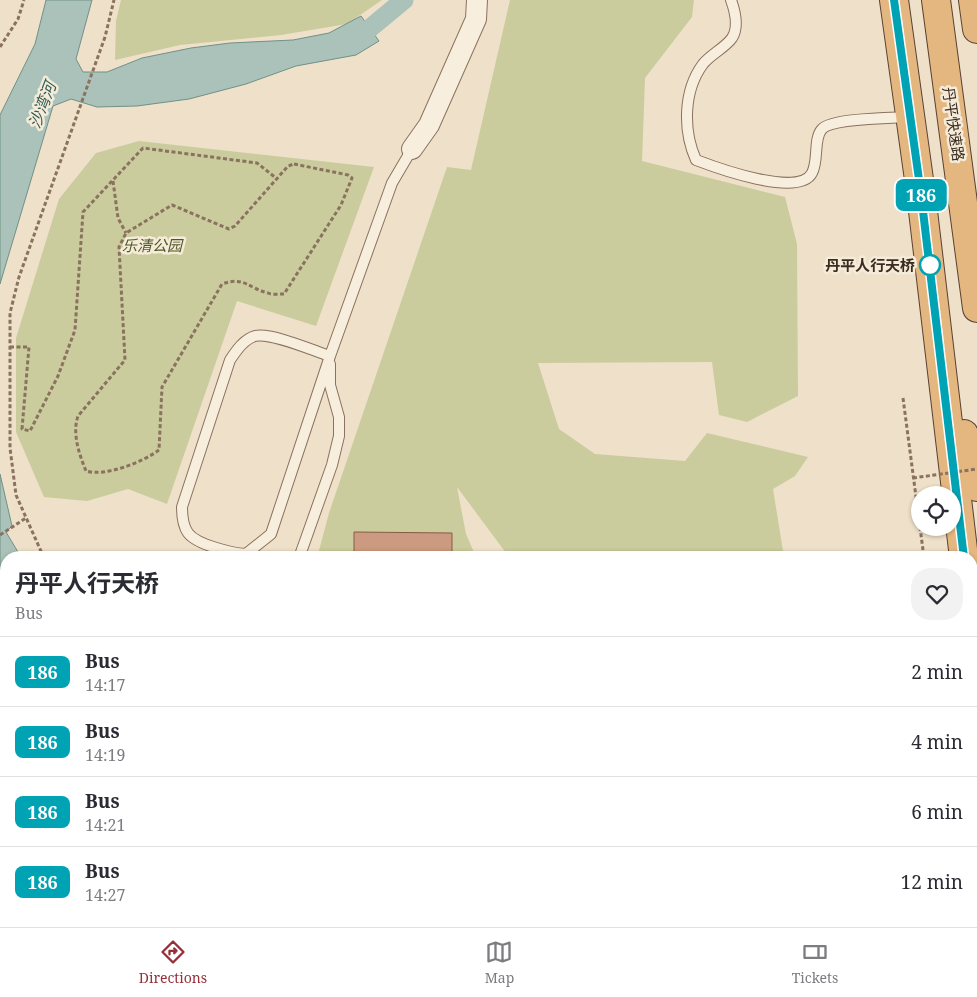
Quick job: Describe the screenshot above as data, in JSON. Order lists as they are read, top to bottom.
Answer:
{
  "streets": {
    "highway": ["丹平快速路"]
  },
  "water": ["沙湾河"],
  "parks": ["乐清公园"],
  "places": ["丹平人行天桥"],
  "lines": ["bus line 186"],
  "page": {
    "on_map": "186",
    "heading": ["丹平人行天桥", "Bus"],
    "list": [
      {
        "mark": "186",
        "name": "Bus",
        "note": "14:17",
        "value": "2 min"
      },
      {
        "mark": "186",
        "name": "Bus",
        "note": "14:19",
        "value": "4 min"
      },
      {
        "mark": "186",
        "name": "Bus",
        "note": "14:21",
        "value": "6 min"
      },
      {
        "mark": "186",
        "name": "Bus",
        "note": "14:27",
        "value": "12 min"
      }
    ],
    "tabs": ["Directions", "Map", "Tickets"]
  }
}
